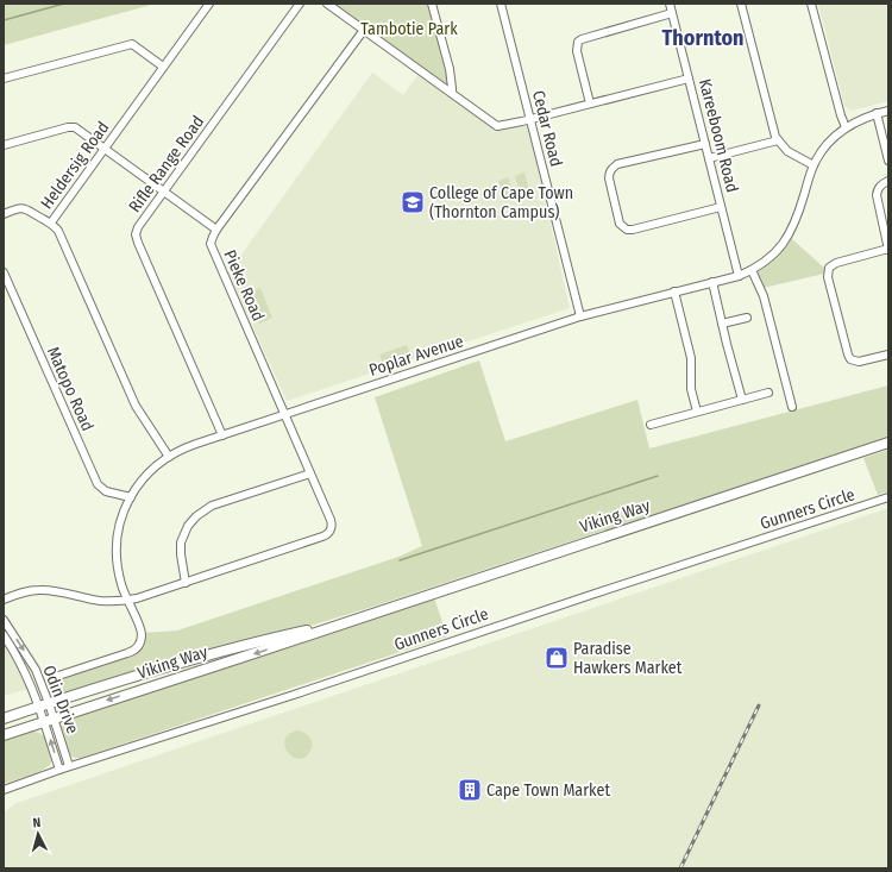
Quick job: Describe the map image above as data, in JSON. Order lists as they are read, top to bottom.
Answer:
{
  "streets": {
    "main road": ["Viking Way"],
    "street": [
      "Cedar Road",
      "Kareeboom Road",
      "Rifle Range Road",
      "Heldersig Road",
      "Pieke Road",
      "Poplar Avenue",
      "Matopo Road",
      "Gunners Circle",
      "Odin Drive"
    ]
  },
  "crossings": [
    ["Cedar Road", "Poplar Avenue"],
    ["Kareeboom Road", "Poplar Avenue"],
    ["Rifle Range Road", "Poplar Avenue"],
    ["Heldersig Road", "Poplar Avenue"],
    ["Pieke Road", "Poplar Avenue"],
    ["Poplar Avenue", "Matopo Road"],
    ["Gunners Circle", "Odin Drive"],
    ["Viking Way", "Odin Drive"]
  ],
  "districts": ["Thornton"],
  "parks": ["Tambotie Park"],
  "places": {
    "school or university": ["College of Cape Town (Thornton Campus)"],
    "shop": ["Paradise Hawkers Market"],
    "building": ["Cape Town Market"]
  },
  "north": "top"
}
